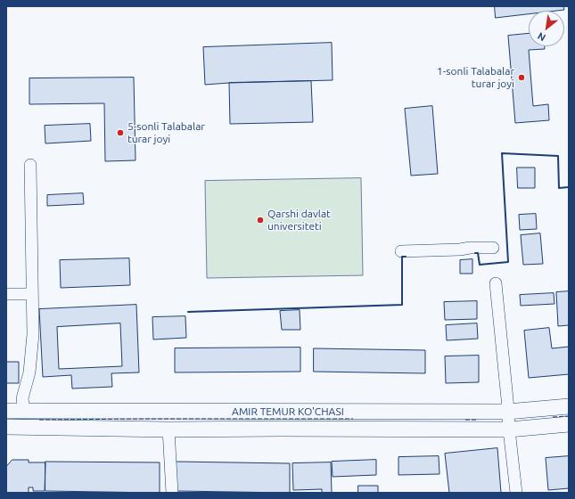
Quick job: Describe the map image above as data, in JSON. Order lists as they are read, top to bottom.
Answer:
{
  "streets": {
    "main road": ["AMIR TEMUR KO'CHASI"]
  },
  "places": ["1-sonli Talabalar turar joyi", "5-sonli Talabalar turar joyi", "Qarshi davlat universiteti"],
  "north": "bottom left"
}
